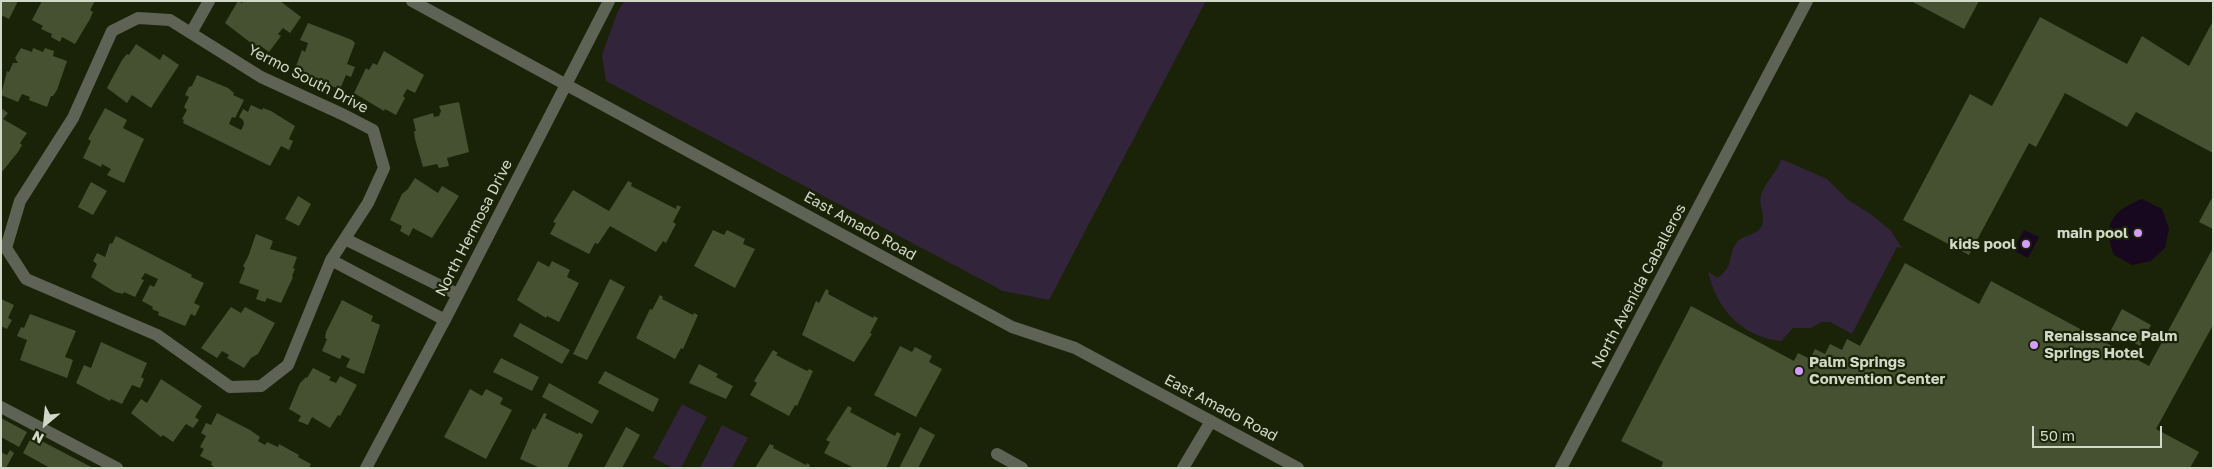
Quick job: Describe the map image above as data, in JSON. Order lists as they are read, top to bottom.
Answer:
{
  "streets": {
    "street": [
      "Yermo South Drive",
      "East Amado Road",
      "North Hermosa Drive",
      "North Avenida Caballeros"
    ]
  },
  "crossings": [
    ["East Amado Road", "North Hermosa Drive"]
  ],
  "places": [
    "main pool",
    "kids pool",
    "Renaissance Palm Springs Hotel",
    "Palm Springs Convention Center"
  ],
  "scale_bar": "50 m",
  "north": "bottom left"
}
